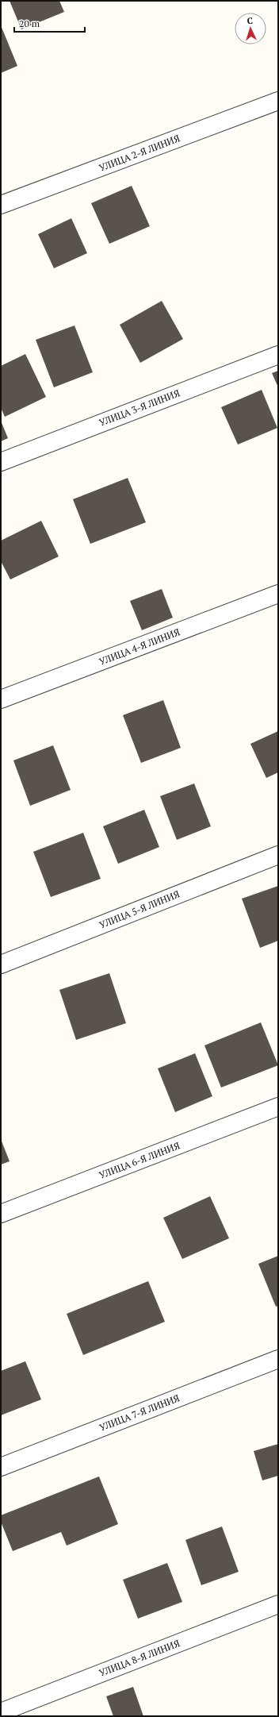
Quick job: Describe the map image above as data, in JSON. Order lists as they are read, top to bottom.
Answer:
{
  "streets": {
    "street": [
      "УЛИЦА 2-Я ЛИНИЯ",
      "УЛИЦА 3-Я ЛИНИЯ",
      "УЛИЦА 4-Я ЛИНИЯ",
      "УЛИЦА 5-Я ЛИНИЯ",
      "УЛИЦА 6-Я ЛИНИЯ",
      "УЛИЦА 7-Я ЛИНИЯ",
      "УЛИЦА 8-Я ЛИНИЯ"
    ]
  },
  "scale_bar": "20 m",
  "north": "top"
}
